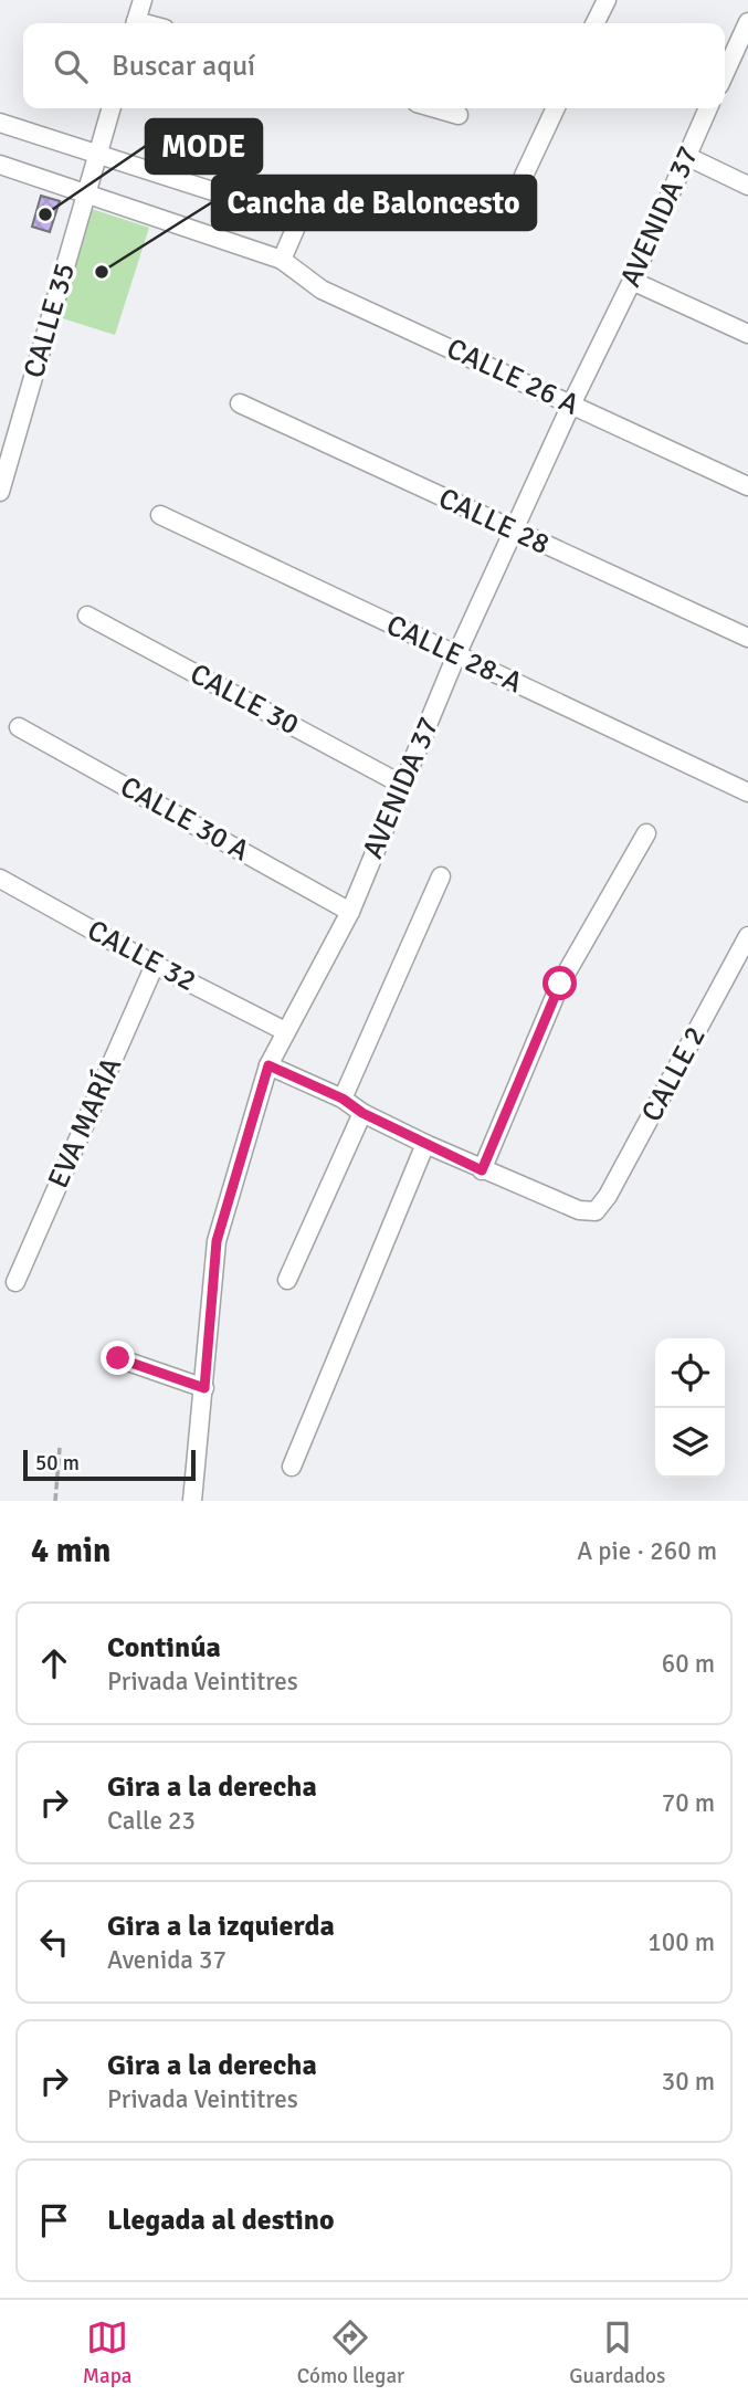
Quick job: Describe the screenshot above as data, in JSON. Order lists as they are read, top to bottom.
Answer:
{
  "streets": {
    "street": [
      "AVENIDA 37",
      "CALLE 35",
      "CALLE 26 A",
      "CALLE 28",
      "CALLE 28-A",
      "CALLE 30",
      "CALLE 30 A",
      "CALLE 32",
      "CALLE 2",
      "EVA MARÍA"
    ]
  },
  "crossings": [
    ["AVENIDA 37", "CALLE 26 A"],
    ["AVENIDA 37", "CALLE 28"],
    ["AVENIDA 37", "CALLE 28-A"],
    ["AVENIDA 37", "CALLE 30"],
    ["AVENIDA 37", "CALLE 30 A"],
    ["AVENIDA 37", "CALLE 32"],
    ["CALLE 35", "CALLE 26 A"],
    ["CALLE 32", "EVA MARÍA"]
  ],
  "places": ["MODE", "Cancha de Baloncesto"],
  "scale_bar": "50 m",
  "page": {
    "search": "Buscar aquí",
    "scale": "50 m",
    "heading": ["4 min", "A pie · 260 m"],
    "list": [
      ["Continúa", "Privada Veintitres", "60 m"],
      ["Gira a la derecha", "Calle 23", "70 m"],
      ["Gira a la izquierda", "Avenida 37", "100 m"],
      ["Gira a la derecha", "Privada Veintitres", "30 m"],
      "Llegada al destino"
    ],
    "nav": ["Mapa", "Cómo llegar", "Guardados"]
  }
}
